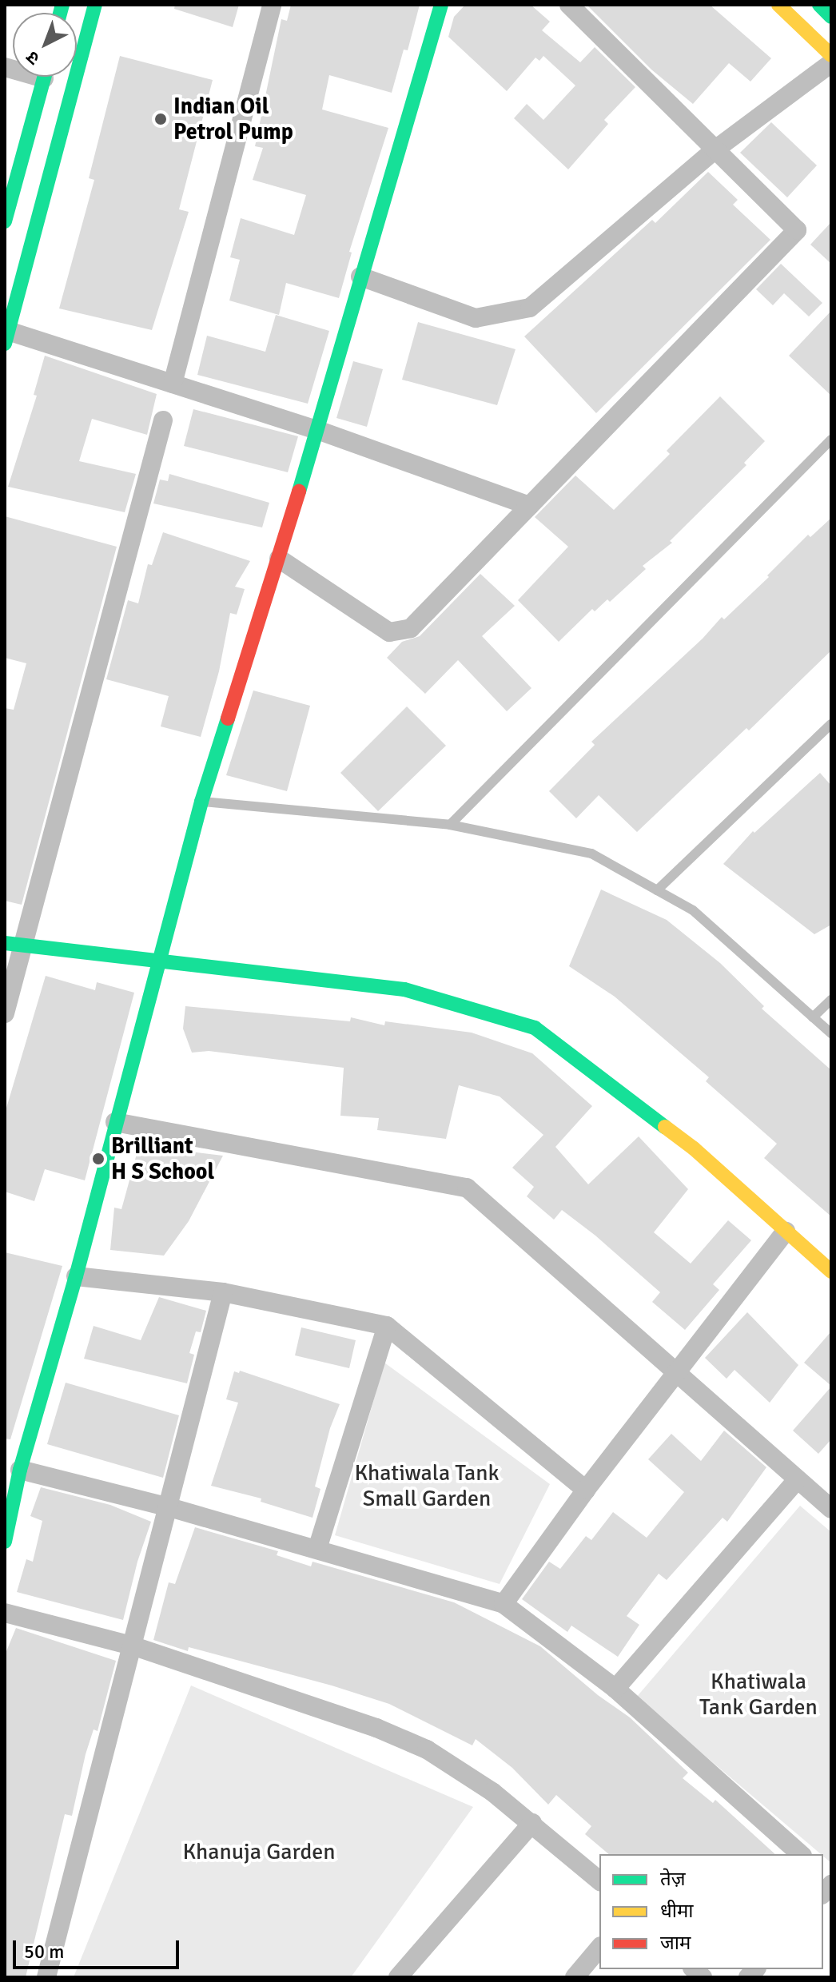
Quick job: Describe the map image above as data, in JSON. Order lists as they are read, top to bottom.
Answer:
{
  "parks": ["Khatiwala Tank Small Garden", "Khatiwala Tank Garden", "Khanuja Garden"],
  "places": ["Indian Oil Petrol Pump", "Brilliant H S School"],
  "legend": ["तेज़", "धीमा", "जाम"],
  "scale_bar": "50 m",
  "north": "bottom left"
}
